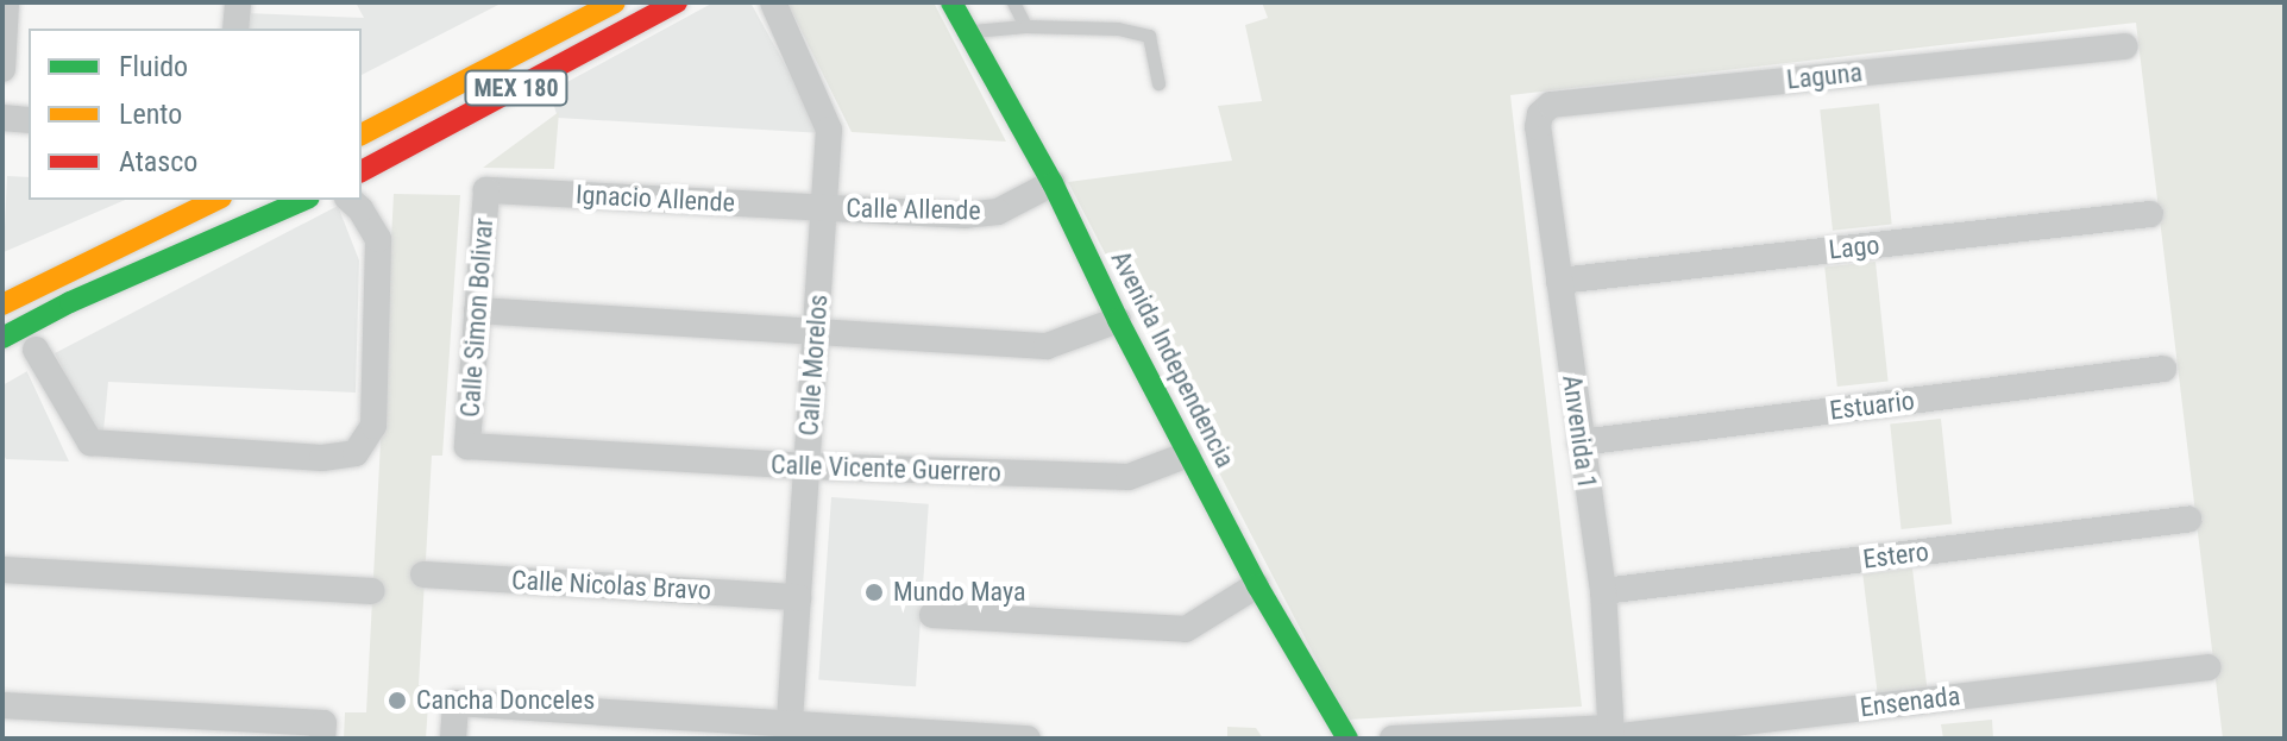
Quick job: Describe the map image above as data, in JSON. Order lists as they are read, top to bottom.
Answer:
{
  "streets": {
    "main road": ["MEX 180", "Avenida Independencia"],
    "street": [
      "Laguna",
      "Ignacio Allende",
      "Calle Allende",
      "Lago",
      "Calle Simon Bolivar",
      "Calle Morelos",
      "Estuario",
      "Anvenida 1",
      "Calle Vicente Guerrero",
      "Estero",
      "Calle Nicolas Bravo",
      "Ensenada"
    ]
  },
  "crossings": [
    ["Laguna", "Anvenida 1"],
    ["Ignacio Allende", "Calle Allende"],
    ["Ignacio Allende", "Calle Simon Bolivar"],
    ["Ignacio Allende", "Calle Morelos"],
    ["Calle Allende", "Avenida Independencia"],
    ["Calle Allende", "Calle Morelos"],
    ["Lago", "Anvenida 1"],
    ["Calle Simon Bolivar", "Calle Vicente Guerrero"],
    ["Avenida Independencia", "Calle Vicente Guerrero"],
    ["Calle Morelos", "Calle Vicente Guerrero"],
    ["Calle Morelos", "Calle Nicolas Bravo"],
    ["Estuario", "Anvenida 1"],
    ["Anvenida 1", "Estero"],
    ["Anvenida 1", "Ensenada"]
  ],
  "places": ["Mundo Maya", "Cancha Donceles"],
  "legend": ["Fluido", "Lento", "Atasco"]
}
